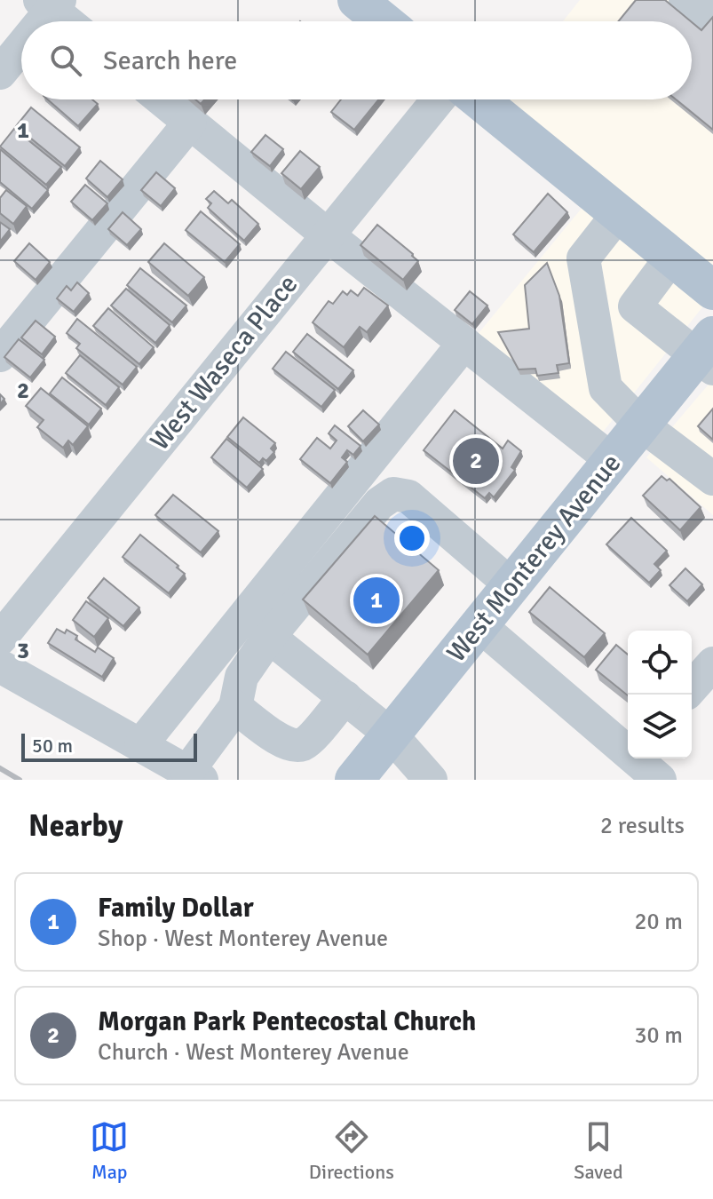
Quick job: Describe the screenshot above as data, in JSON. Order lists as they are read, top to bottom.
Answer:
{
  "streets": {
    "main road": ["West Monterey Avenue"],
    "street": ["West Waseca Place"]
  },
  "scale_bar": "50 m",
  "page": {
    "search": "Search here",
    "pins": ["2", "1"],
    "scale": "50 m",
    "heading": ["Nearby", "2 results"],
    "list": [
      {
        "mark": "1",
        "name": "Family Dollar",
        "note": "Shop · West Monterey Avenue",
        "value": "20 m"
      },
      {
        "mark": "2",
        "name": "Morgan Park Pentecostal Church",
        "note": "Church · West Monterey Avenue",
        "value": "30 m"
      }
    ],
    "nav": ["Map", "Directions", "Saved"]
  },
  "grid": {
    "rows": ["1", "2", "3"]
  }
}
